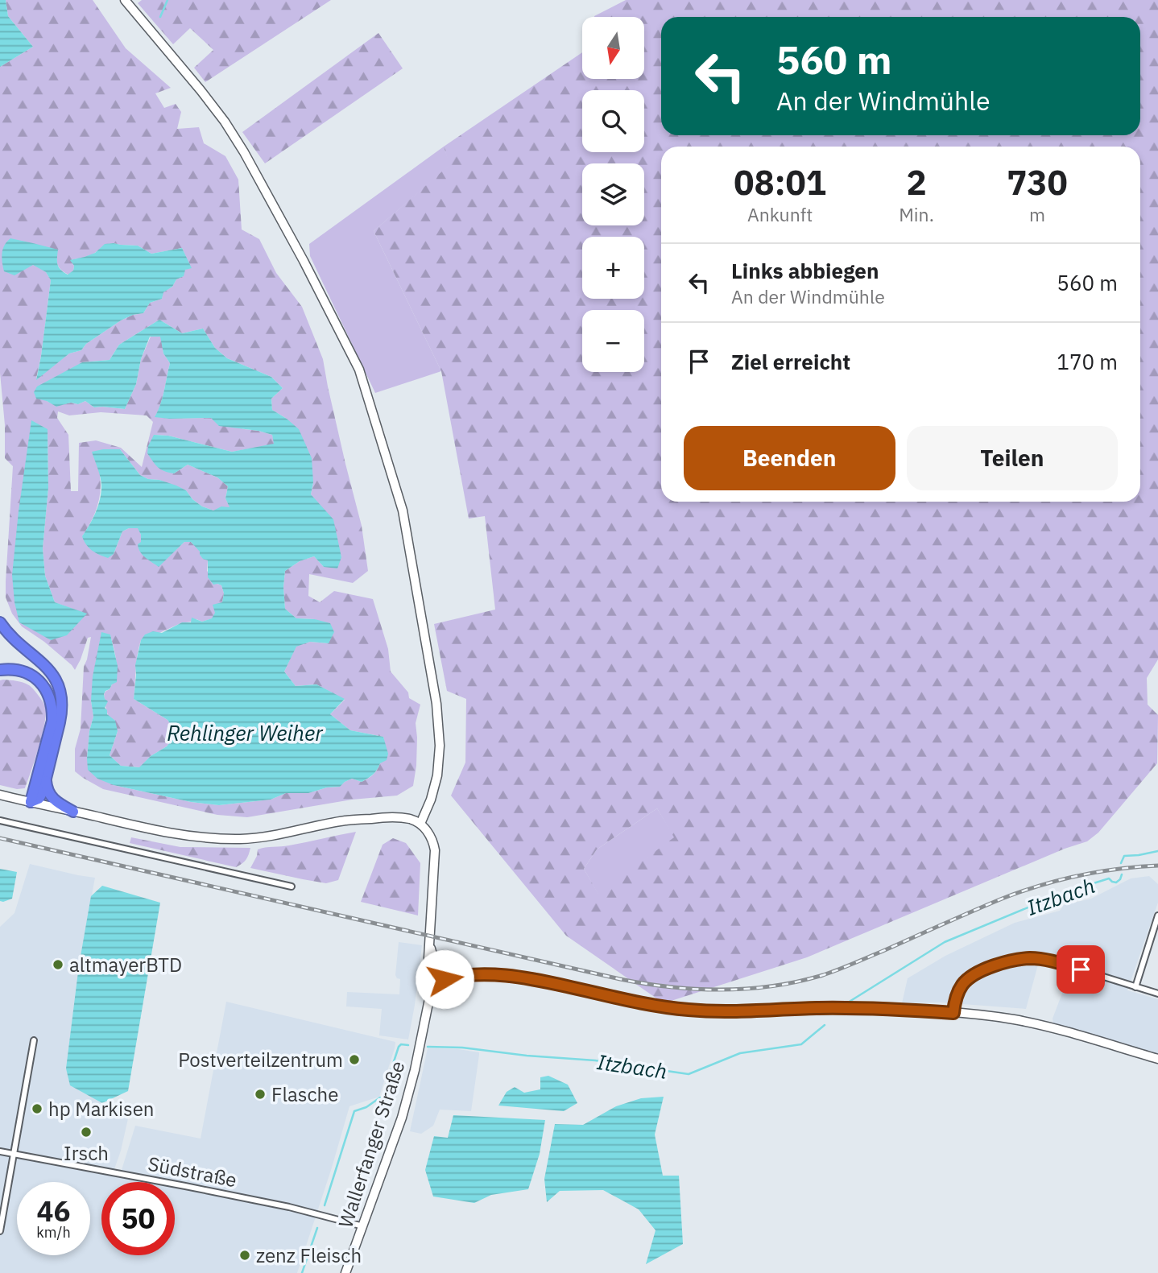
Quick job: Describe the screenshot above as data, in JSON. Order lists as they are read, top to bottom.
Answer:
{
  "streets": {
    "main road": ["Wallerfanger Straße"],
    "street": ["Südstraße"]
  },
  "crossings": [
    ["Wallerfanger Straße", "Südstraße"]
  ],
  "water": ["Rehlinger Weiher", "Itzbach"],
  "places": [
    "altmayerBTD",
    "Postverteilzentrum",
    "Flasche",
    "hp Markisen",
    "Irsch",
    "zenz Fleisch"
  ],
  "north": "bottom",
  "page": {
    "map_buttons": ["+", "−"],
    "turn": ["560 m", "An der Windmühle"],
    "eta": [
      "08:01",
      "Ankunft",
      "2",
      "Min.",
      "730",
      "m"
    ],
    "list": [
      {
        "name": "Links abbiegen",
        "note": "An der Windmühle",
        "value": "560 m"
      },
      {
        "name": "Ziel erreicht",
        "value": "170 m"
      }
    ],
    "buttons": ["Beenden", "Teilen"],
    "speed": "46 km/h",
    "limit": "50"
  }
}
